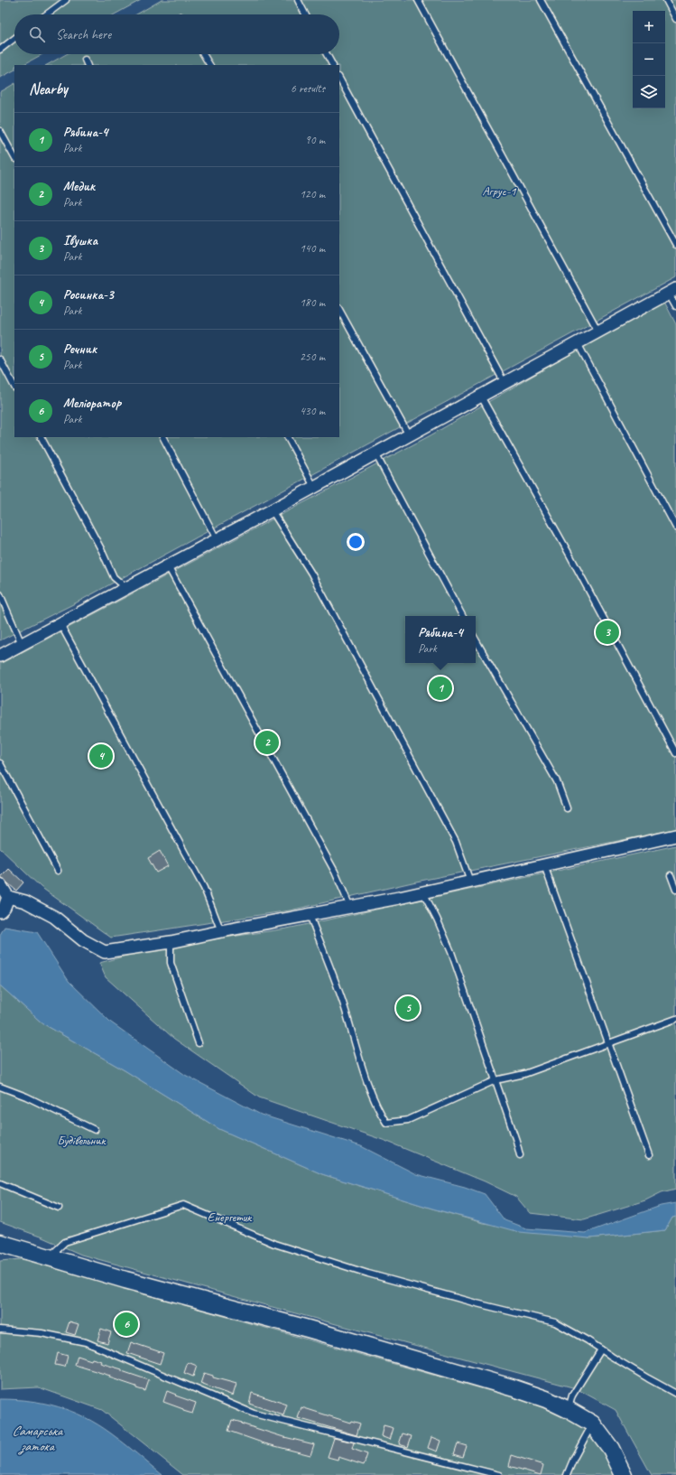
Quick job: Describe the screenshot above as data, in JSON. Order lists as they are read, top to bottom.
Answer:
{
  "water": ["Самарська затока"],
  "parks": ["Агрус-1", "Будівельник", "Енергетик"],
  "page": {
    "map_buttons": ["+", "−"],
    "search": "Search here",
    "heading": ["Nearby", "6 results"],
    "list": [
      {
        "mark": "1",
        "name": "Рябина-4",
        "note": "Park",
        "value": "90 m"
      },
      {
        "mark": "2",
        "name": "Медик",
        "note": "Park",
        "value": "120 m"
      },
      {
        "mark": "3",
        "name": "Івушка",
        "note": "Park",
        "value": "140 m"
      },
      {
        "mark": "4",
        "name": "Росинка-3",
        "note": "Park",
        "value": "180 m"
      },
      {
        "mark": "5",
        "name": "Речник",
        "note": "Park",
        "value": "250 m"
      },
      {
        "mark": "6",
        "name": "Меліоратор",
        "note": "Park",
        "value": "430 m"
      }
    ],
    "popup": ["Рябина-4", "Park"],
    "pins": [
      "3",
      "1",
      "2",
      "4",
      "5",
      "6"
    ]
  }
}
